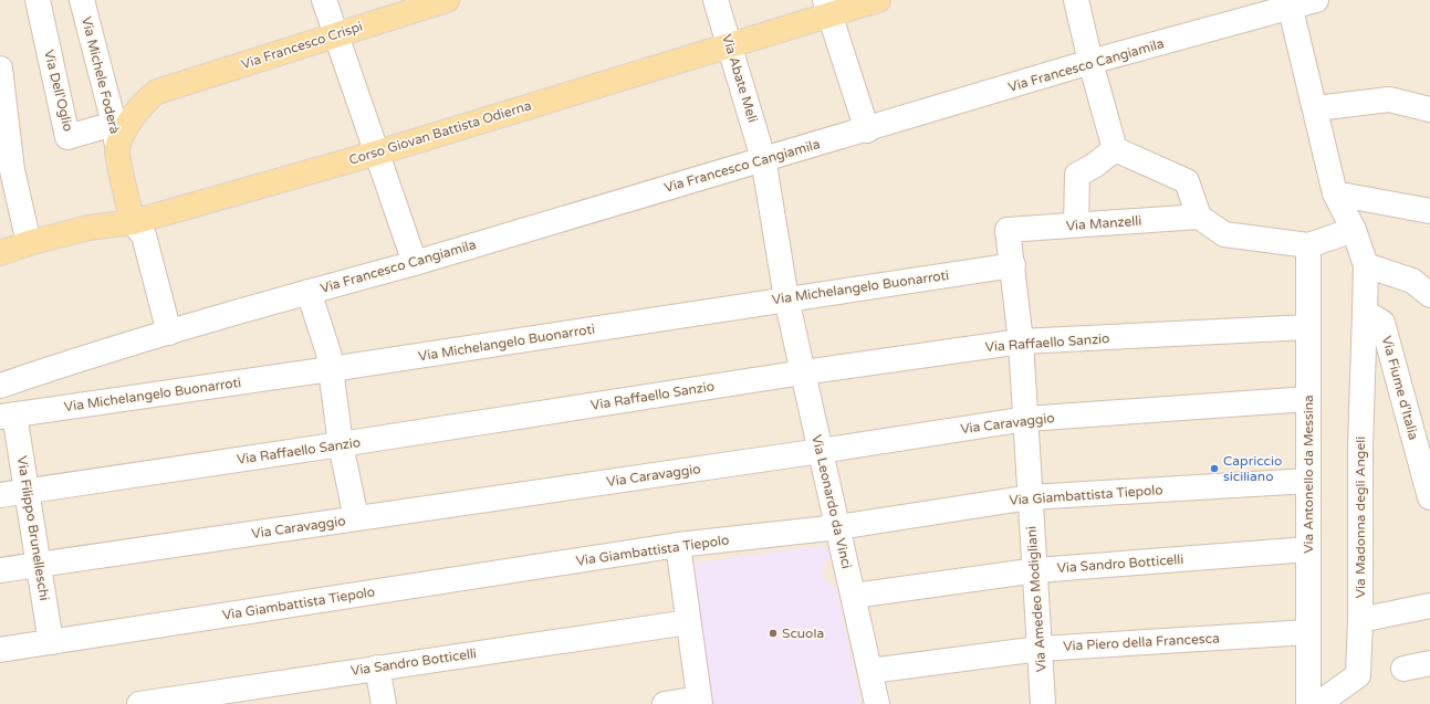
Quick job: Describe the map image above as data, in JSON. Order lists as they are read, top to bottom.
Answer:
{
  "streets": {
    "main road": ["Via Francesco Crispi", "Corso Giovan Battista Odierna"],
    "street": [
      "Via Francesco Cangiamila",
      "Via Michele Foderà",
      "Via Abate Meli",
      "Via Dell'Oglio",
      "Via Manzelli",
      "Via Michelangelo Buonarroti",
      "Via Raffaello Sanzio",
      "Via Fiume d'Italia",
      "Via Caravaggio",
      "Via Antonello da Messina",
      "Via Giambattista Tiepolo",
      "Via Leonardo da Vinci",
      "Via Madonna degli Angeli",
      "Via Filippo Brunelleschi",
      "Via Sandro Botticelli",
      "Via Amedeo Modigliani",
      "Via Piero della Francesca"
    ]
  },
  "crossings": [
    ["Via Francesco Crispi", "Via Michele Foderà"],
    ["Via Francesco Cangiamila", "Via Abate Meli"],
    ["Via Michele Foderà", "Via Dell'Oglio"],
    ["Via Abate Meli", "Corso Giovan Battista Odierna"],
    ["Via Abate Meli", "Via Michelangelo Buonarroti"],
    ["Via Abate Meli", "Via Leonardo da Vinci"],
    ["Via Manzelli", "Via Amedeo Modigliani"],
    ["Via Michelangelo Buonarroti", "Via Leonardo da Vinci"],
    ["Via Michelangelo Buonarroti", "Via Filippo Brunelleschi"],
    ["Via Michelangelo Buonarroti", "Via Amedeo Modigliani"],
    ["Via Raffaello Sanzio", "Via Antonello da Messina"],
    ["Via Raffaello Sanzio", "Via Leonardo da Vinci"],
    ["Via Raffaello Sanzio", "Via Filippo Brunelleschi"],
    ["Via Raffaello Sanzio", "Via Amedeo Modigliani"],
    ["Via Fiume d'Italia", "Via Madonna degli Angeli"],
    ["Via Caravaggio", "Via Antonello da Messina"],
    ["Via Caravaggio", "Via Leonardo da Vinci"],
    ["Via Caravaggio", "Via Filippo Brunelleschi"],
    ["Via Caravaggio", "Via Amedeo Modigliani"],
    ["Via Antonello da Messina", "Via Giambattista Tiepolo"],
    ["Via Antonello da Messina", "Via Sandro Botticelli"],
    ["Via Antonello da Messina", "Via Piero della Francesca"],
    ["Via Giambattista Tiepolo", "Via Leonardo da Vinci"],
    ["Via Giambattista Tiepolo", "Via Filippo Brunelleschi"],
    ["Via Giambattista Tiepolo", "Via Amedeo Modigliani"],
    ["Via Leonardo da Vinci", "Via Sandro Botticelli"],
    ["Via Leonardo da Vinci", "Via Piero della Francesca"],
    ["Via Sandro Botticelli", "Via Amedeo Modigliani"],
    ["Via Amedeo Modigliani", "Via Piero della Francesca"]
  ],
  "places": ["Capriccio siciliano", "Scuola"]
}
